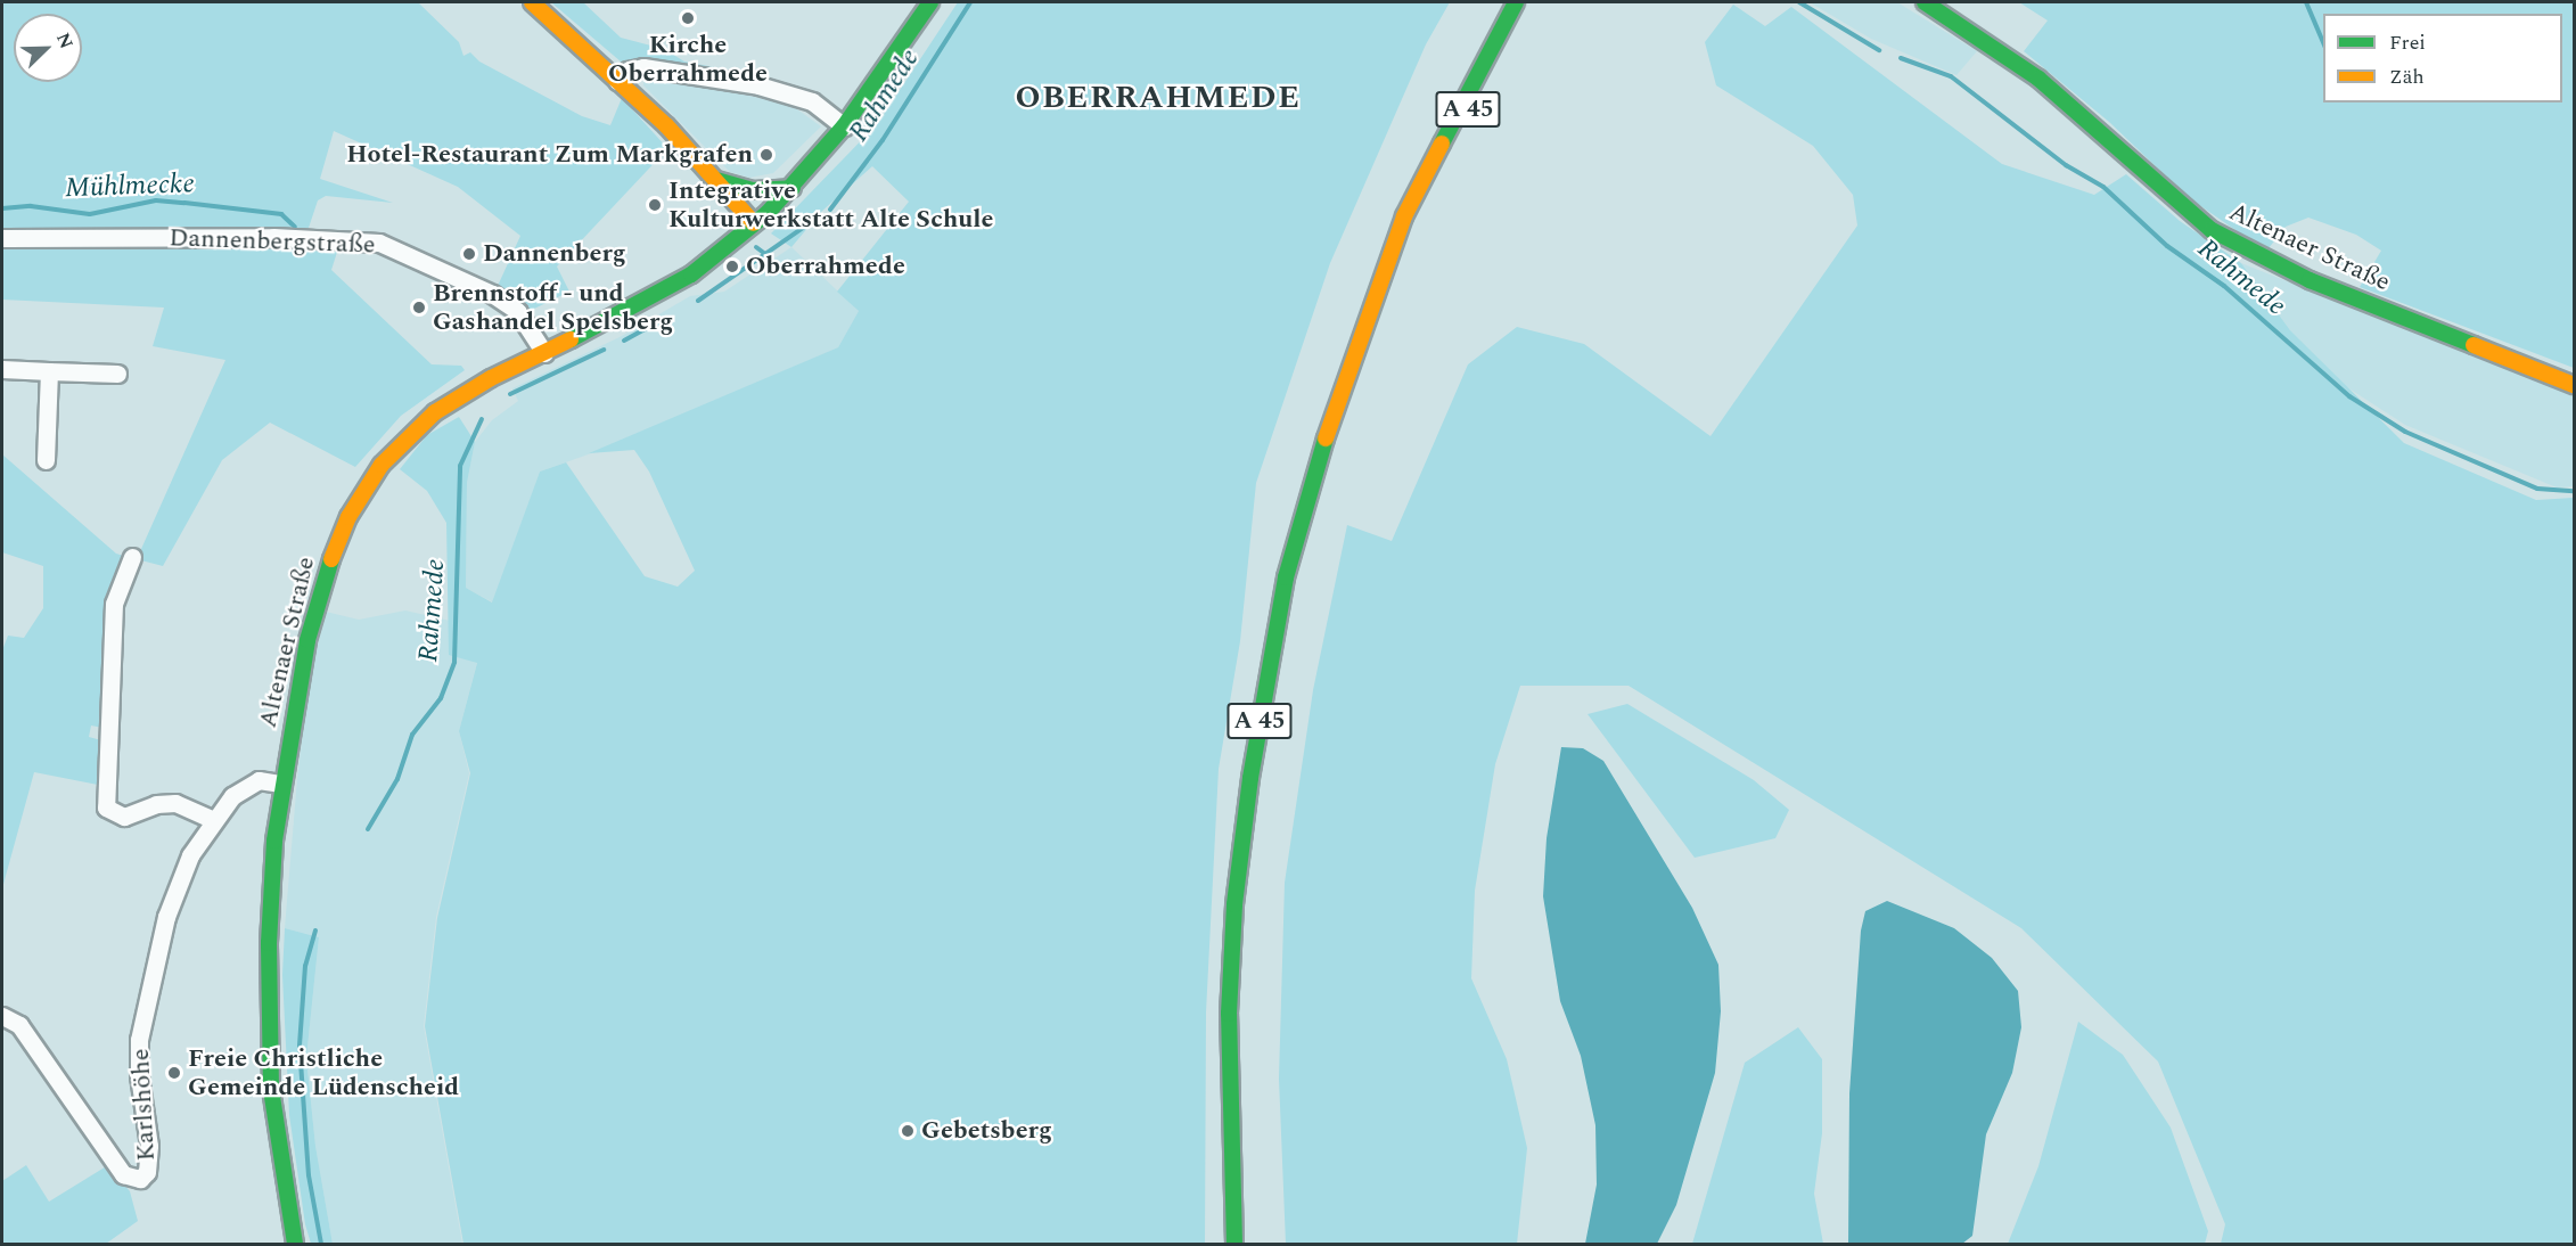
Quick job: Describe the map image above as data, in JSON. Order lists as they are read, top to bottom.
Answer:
{
  "streets": {
    "main road": ["A 45", "Altenaer Straße"],
    "street": ["Dannenbergstraße", "Karlshöhe"]
  },
  "crossings": [
    ["Dannenbergstraße", "Altenaer Straße"],
    ["Altenaer Straße", "Karlshöhe"]
  ],
  "districts": ["OBERRAHMEDE"],
  "water": ["Rahmede", "Mühlmecke"],
  "places": [
    "Kirche Oberrahmede",
    "Hotel-Restaurant Zum Markgrafen",
    "Integrative Kulturwerkstatt Alte Schule",
    "Dannenberg",
    "Oberrahmede",
    "Brennstoff - und Gashandel Spelsberg",
    "Freie Christliche Gemeinde Lüdenscheid",
    "Gebetsberg"
  ],
  "legend": ["Frei", "Zäh"],
  "north": "top right"
}
